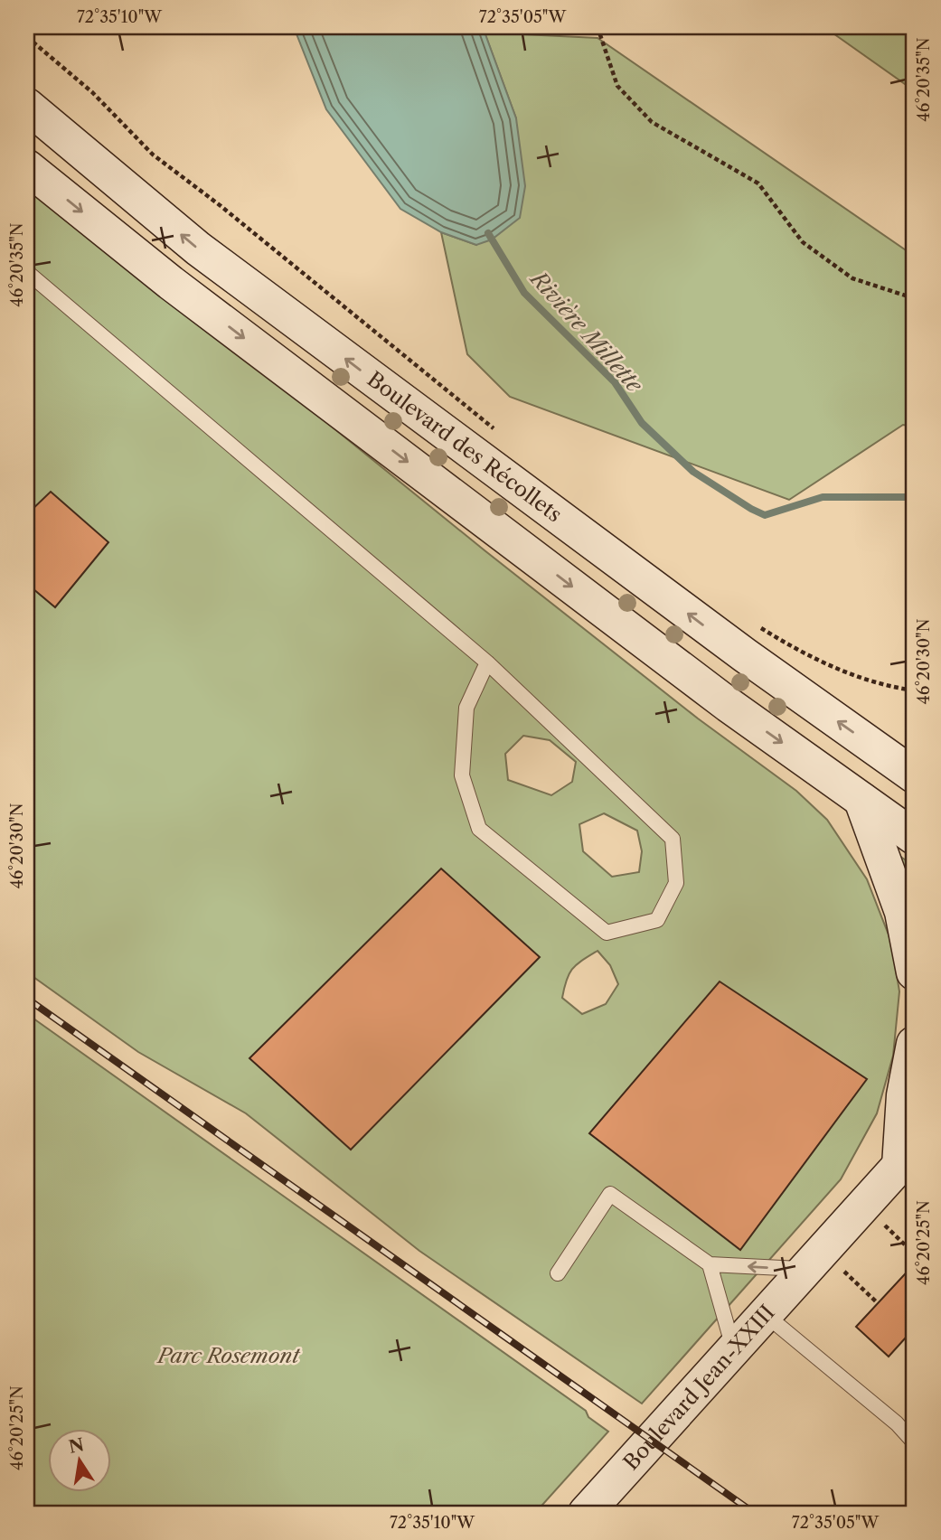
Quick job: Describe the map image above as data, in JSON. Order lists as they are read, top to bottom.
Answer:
{
  "streets": {
    "main road": ["Boulevard des Récollets", "Boulevard Jean-XXIII"]
  },
  "water": ["Rivière Millette"],
  "parks": ["Parc Rosemont"],
  "north": "top",
  "coordinates": [
    "72°35'10\"W",
    "72°35'05\"W",
    "46°20'35\"N",
    "46°20'30\"N",
    "46°20'25\"N"
  ]
}
